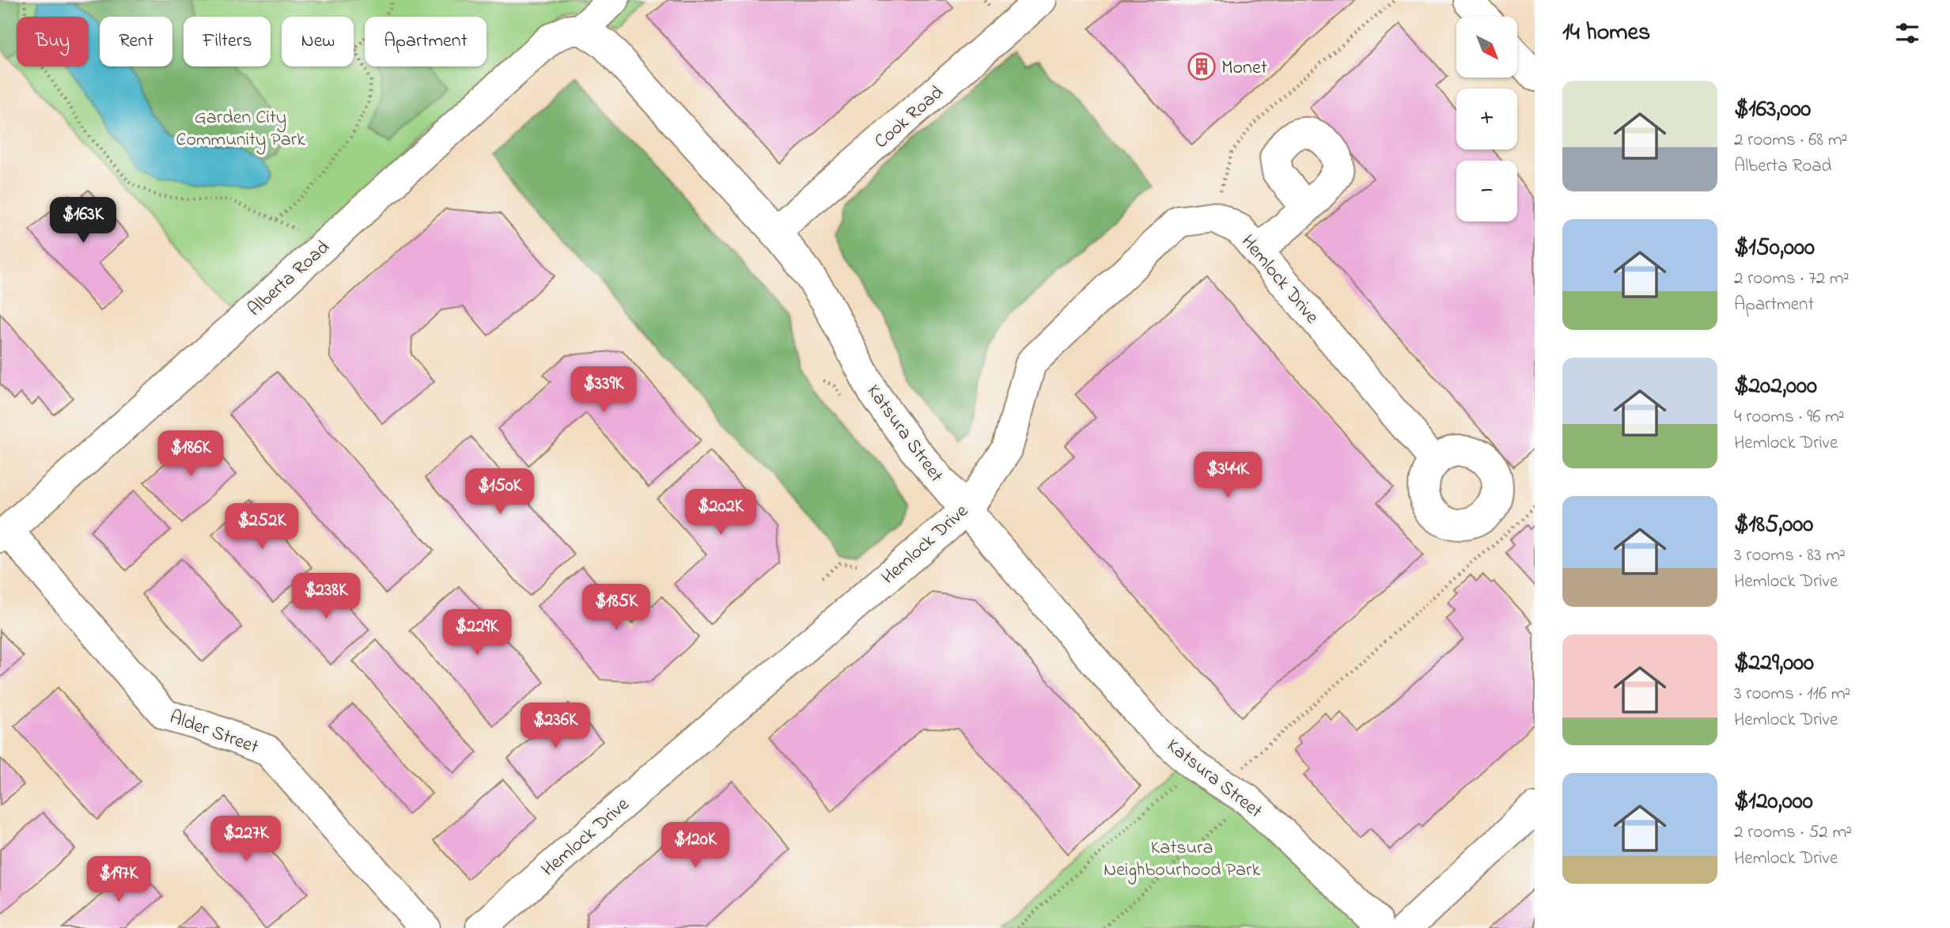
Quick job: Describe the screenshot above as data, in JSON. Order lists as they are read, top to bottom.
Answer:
{
  "streets": {
    "street": [
      "Cook Road",
      "Alberta Road",
      "Hemlock Drive",
      "Katsura Street",
      "Alder Street"
    ]
  },
  "crossings": [
    ["Cook Road", "Katsura Street"],
    ["Alberta Road", "Katsura Street"],
    ["Alberta Road", "Alder Street"],
    ["Hemlock Drive", "Katsura Street"]
  ],
  "parks": ["Garden City Community Park", "Katsura Neighbourhood Park"],
  "places": {
    "building": ["Monet"]
  },
  "north": "bottom right",
  "page": {
    "heading": "14 homes",
    "map_buttons": ["+", "−"],
    "chip": [
      "Buy",
      "Rent",
      "Filters",
      "New",
      "Apartment"
    ],
    "list": [
      {
        "name": "$163,000",
        "note": "2 rooms · 68 m² · Alberta Road"
      },
      {
        "name": "$150,000",
        "note": "2 rooms · 72 m² · Apartment"
      },
      {
        "name": "$202,000",
        "note": "4 rooms · 96 m² · Hemlock Drive"
      },
      {
        "name": "$185,000",
        "note": "3 rooms · 83 m² · Hemlock Drive"
      },
      {
        "name": "$229,000",
        "note": "3 rooms · 116 m² · Hemlock Drive"
      },
      {
        "name": "$120,000",
        "note": "2 rooms · 52 m² · Hemlock Drive"
      }
    ],
    "price": [
      "$163K",
      "$339K",
      "$186K",
      "$344K",
      "$150K",
      "$202K",
      "$252K",
      "$238K",
      "$185K",
      "$229K",
      "$236K",
      "$227K",
      "$120K",
      "$197K"
    ]
  }
}
